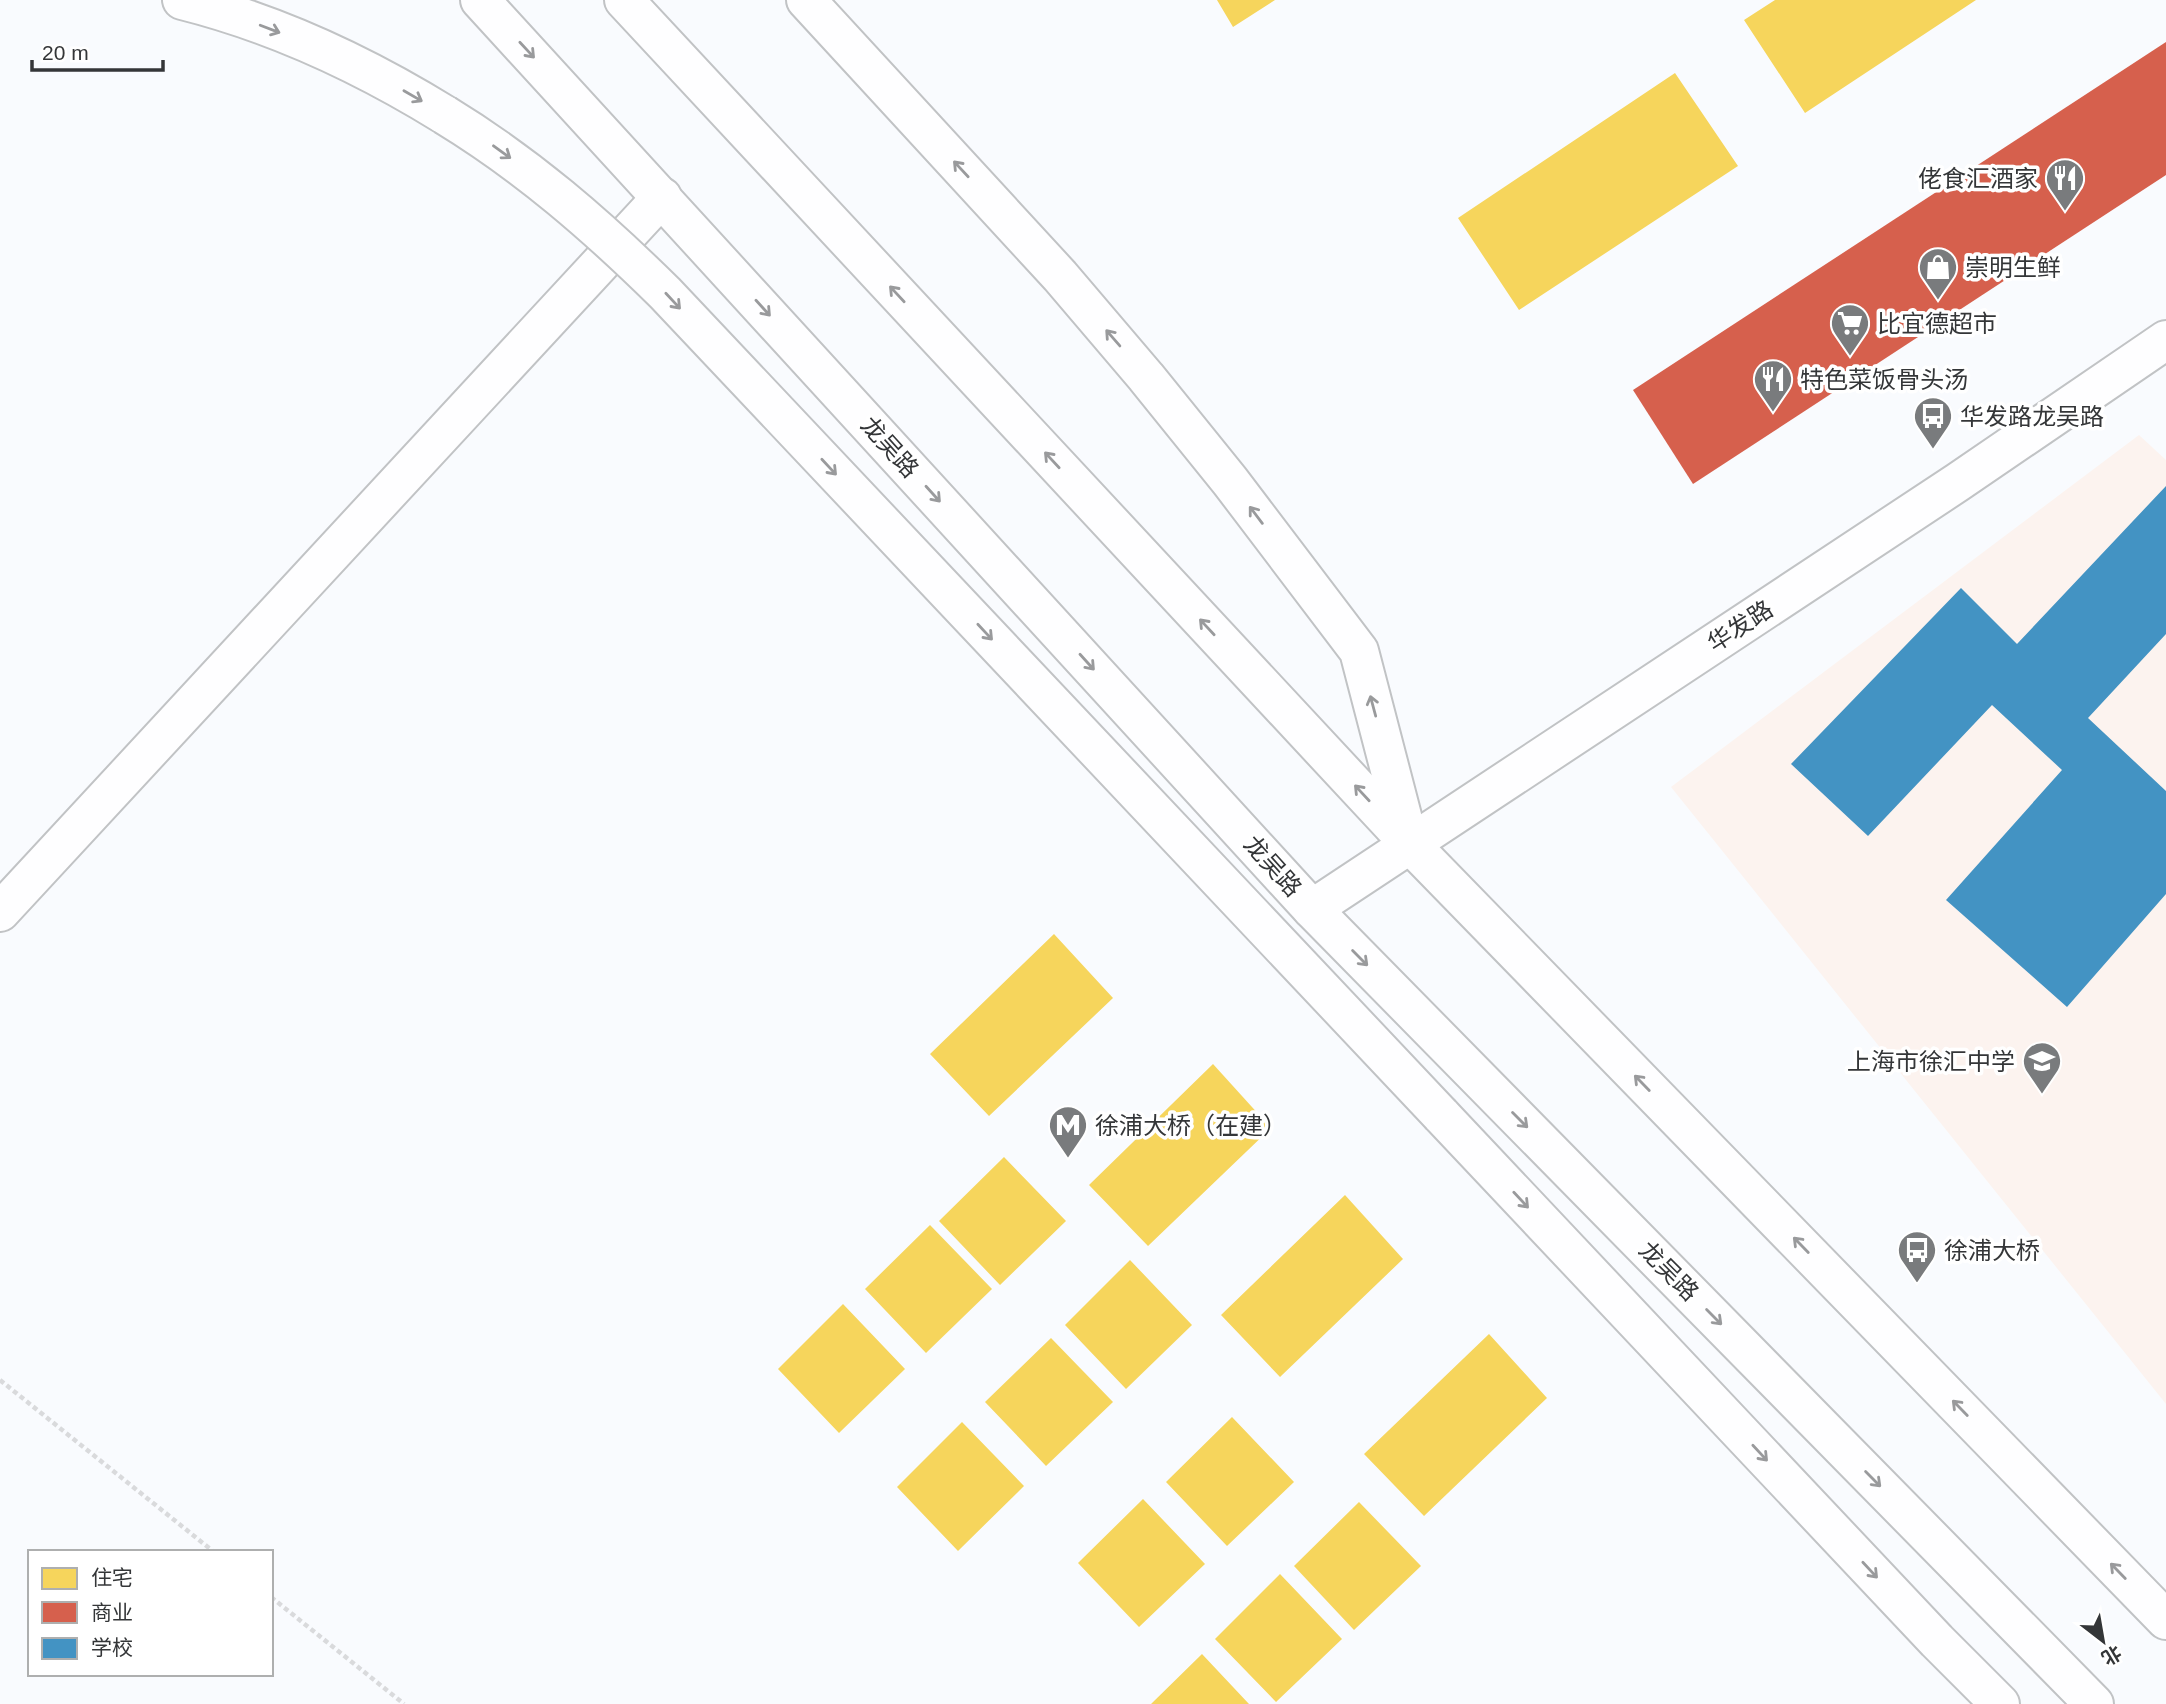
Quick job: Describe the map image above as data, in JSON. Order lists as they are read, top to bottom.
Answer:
{
  "streets": {
    "main road": ["龙吴路", "华发路"]
  },
  "crossings": [
    ["龙吴路", "华发路"]
  ],
  "places": {
    "restaurant": ["佬食汇酒家", "特色菜饭骨头汤"],
    "shop": ["崇明生鲜"],
    "supermarket": ["比宜德超市"],
    "bus stop": ["华发路龙吴路", "徐浦大桥"],
    "school or university": ["上海市徐汇中学"],
    "metro station": ["徐浦大桥（在建）"]
  },
  "legend": ["住宅", "商业", "学校"],
  "scale_bar": "20 m",
  "north": "bottom right"
}
